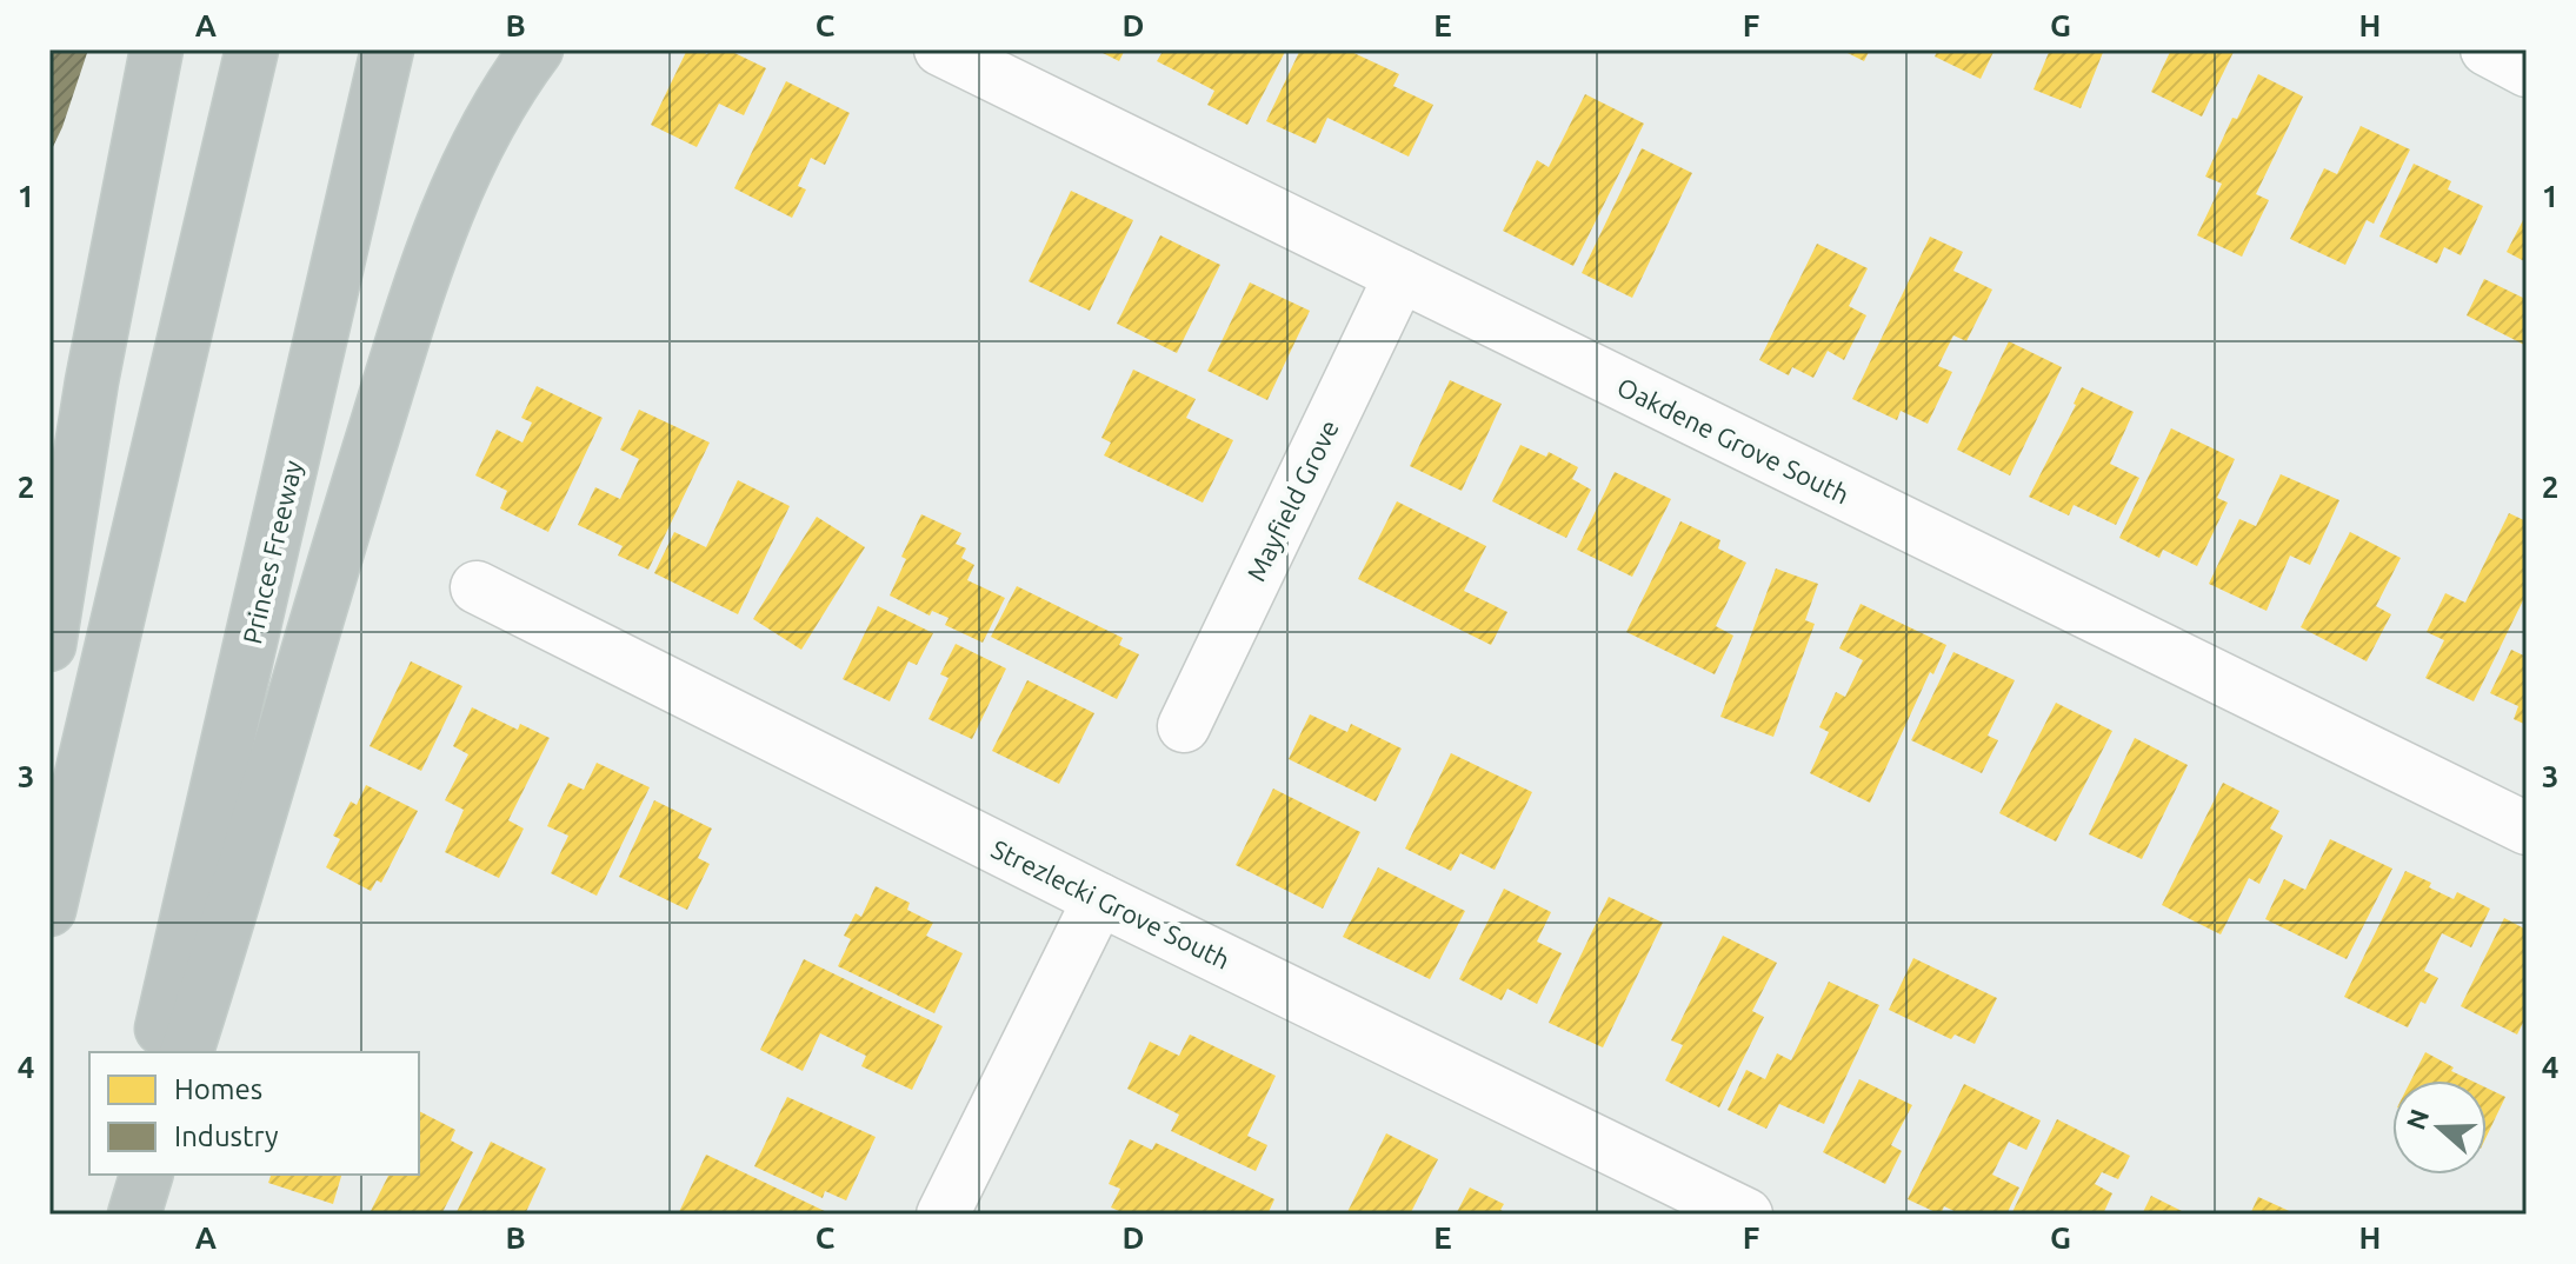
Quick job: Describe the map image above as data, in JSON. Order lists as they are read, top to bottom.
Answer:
{
  "streets": {
    "highway": ["Princes Freeway"],
    "street": ["Oakdene Grove South", "Mayfield Grove", "Strezlecki Grove South"]
  },
  "crossings": [
    ["Oakdene Grove South", "Mayfield Grove"]
  ],
  "legend": ["Homes", "Industry"],
  "north": "left",
  "grid": {
    "columns": [
      "A",
      "B",
      "C",
      "D",
      "E",
      "F",
      "G",
      "H"
    ],
    "rows": [
      "1",
      "2",
      "3",
      "4"
    ]
  }
}
